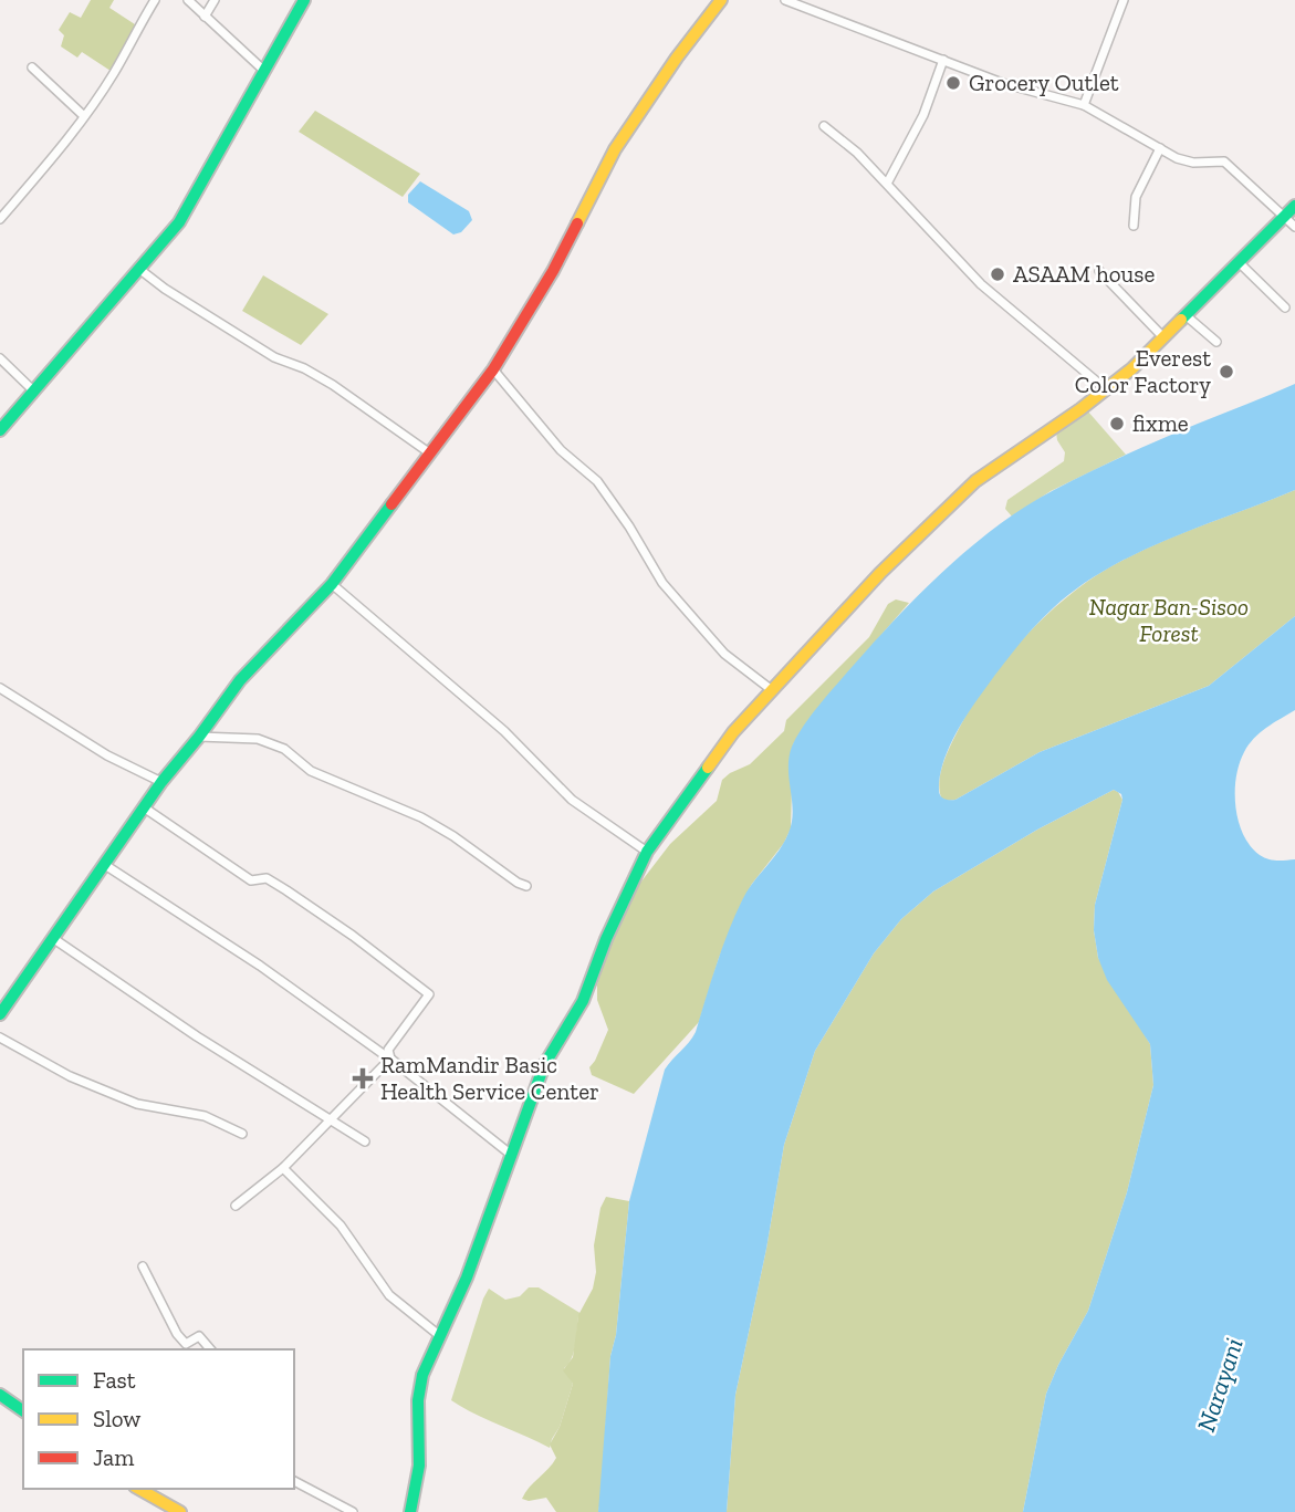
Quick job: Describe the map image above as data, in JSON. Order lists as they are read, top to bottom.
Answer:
{
  "water": ["Narayani"],
  "parks": ["Nagar Ban-Sisoo Forest"],
  "places": {
    "other": [
      "Grocery Outlet",
      "ASAAM house",
      "Everest Color Factory",
      "fixme"
    ],
    "health": ["RamMandir Basic Health Service Center"]
  },
  "legend": ["Fast", "Slow", "Jam"]
}
